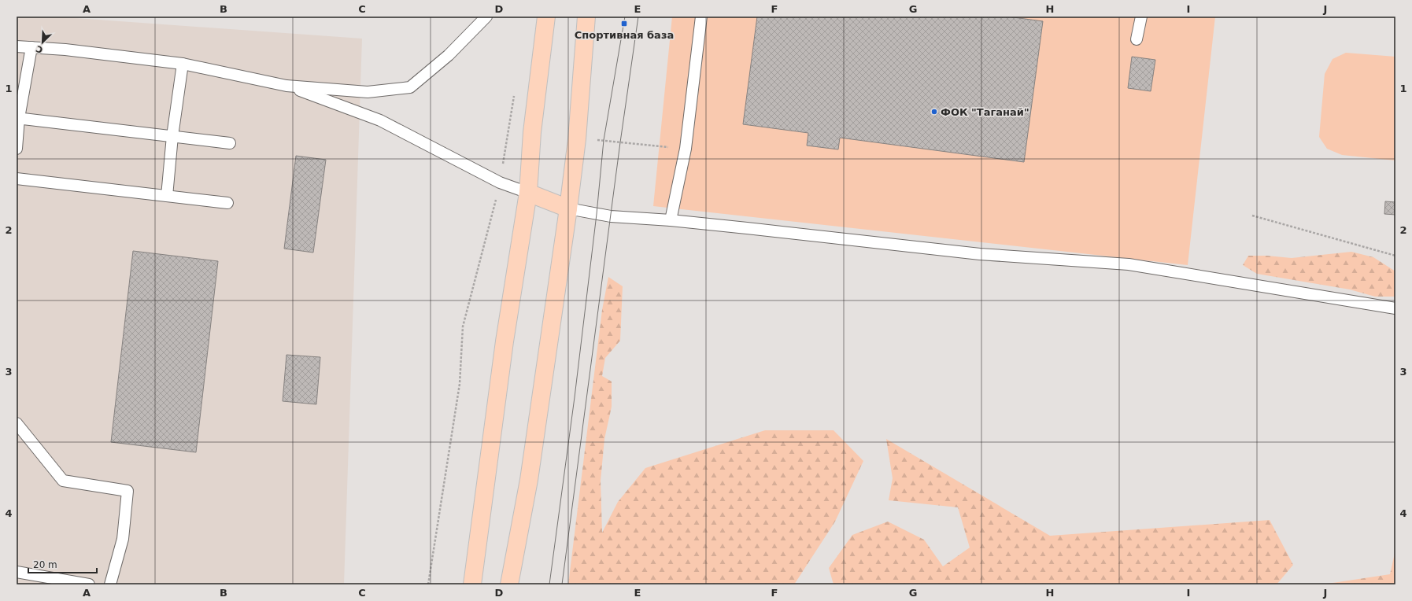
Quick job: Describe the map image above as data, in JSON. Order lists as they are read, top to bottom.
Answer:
{
  "places": {
    "transit": ["Спортивная база"],
    "other": ["ФОК \"Таганай\""]
  },
  "scale_bar": "20 m",
  "north": "bottom left",
  "grid": {
    "columns": [
      "A",
      "B",
      "C",
      "D",
      "E",
      "F",
      "G",
      "H",
      "I",
      "J"
    ],
    "rows": [
      "1",
      "2",
      "3",
      "4"
    ]
  }
}
